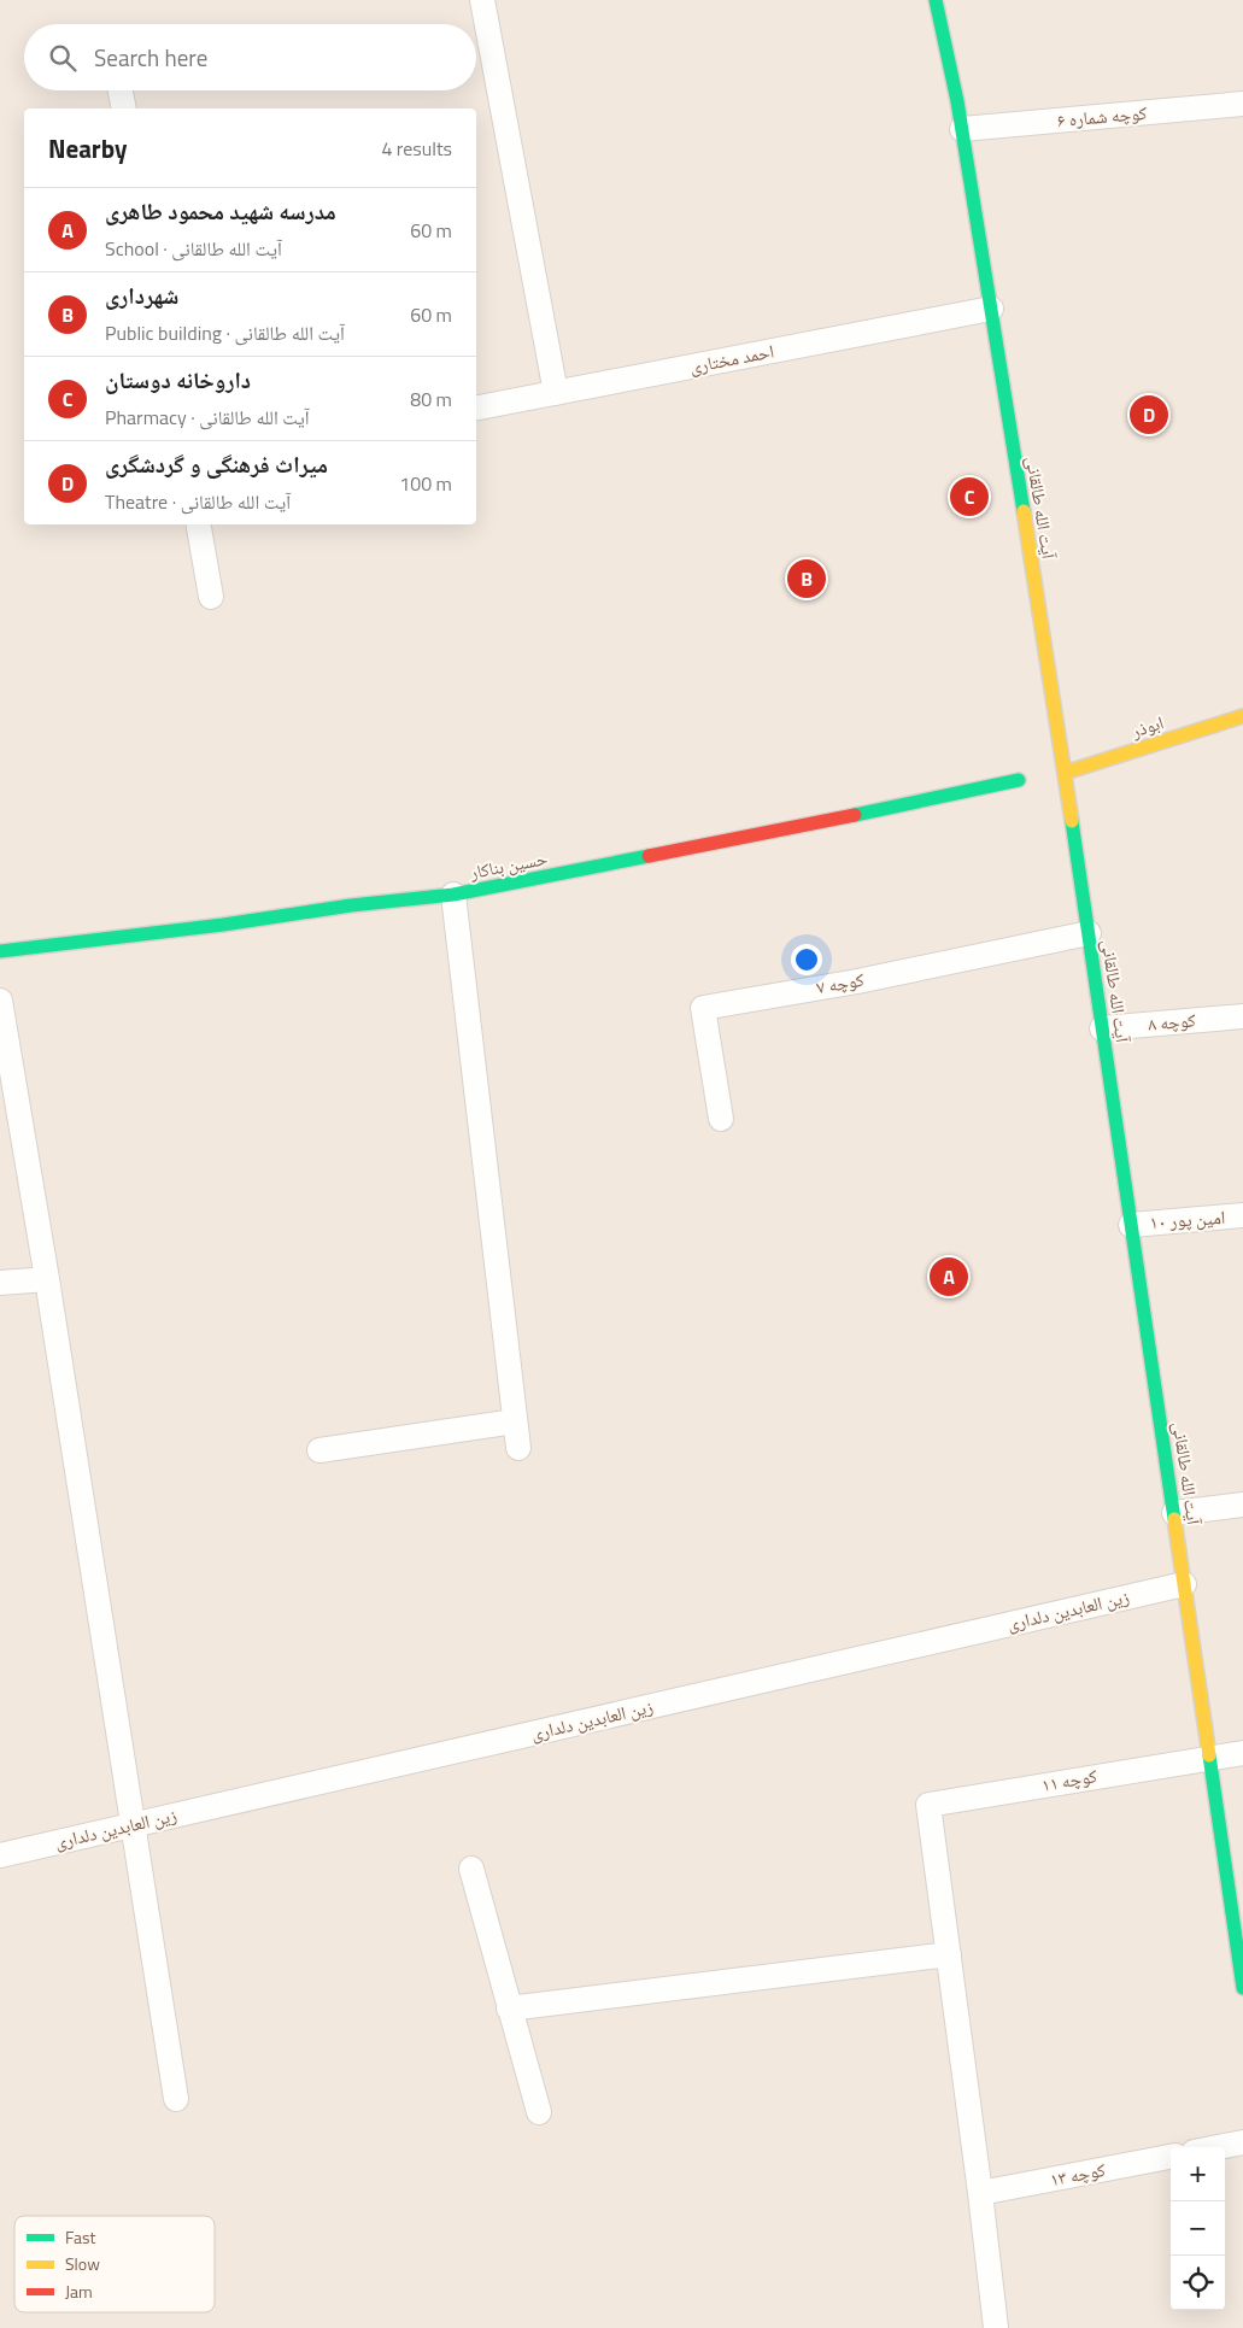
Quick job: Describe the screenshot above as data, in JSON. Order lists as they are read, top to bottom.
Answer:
{
  "streets": {
    "main road": ["آیت الله طالقانی", "ابوذر", "حسین بناکار"],
    "lane": [
      "کوچه شماره ۶",
      "احمد مختاری",
      "کوچه ۷",
      "کوچه ۸",
      "امین پور ۱۰",
      "زین العابدین دلداری",
      "کوچه ۱۱",
      "کوچه ۱۳"
    ]
  },
  "crossings": [
    ["کوچه شماره ۶", "آیت الله طالقانی"],
    ["احمد مختاری", "آیت الله طالقانی"],
    ["آیت الله طالقانی", "ابوذر"],
    ["آیت الله طالقانی", "کوچه ۷"],
    ["آیت الله طالقانی", "کوچه ۸"],
    ["آیت الله طالقانی", "امین پور ۱۰"],
    ["آیت الله طالقانی", "زین العابدین دلداری"],
    ["آیت الله طالقانی", "کوچه ۱۱"]
  ],
  "legend": ["Fast", "Slow", "Jam"],
  "page": {
    "search": "Search here",
    "heading": ["Nearby", "4 results"],
    "list": [
      {
        "mark": "A",
        "name": "مدرسه شهید محمود طاهری",
        "note": "School · آیت الله طالقانی",
        "value": "60 m"
      },
      {
        "mark": "B",
        "name": "شهرداری",
        "note": "Public building · آیت الله طالقانی",
        "value": "60 m"
      },
      {
        "mark": "C",
        "name": "داروخانه دوستان",
        "note": "Pharmacy · آیت الله طالقانی",
        "value": "80 m"
      },
      {
        "mark": "D",
        "name": "میراث فرهنگی و گردشگری",
        "note": "Theatre · آیت الله طالقانی",
        "value": "100 m"
      }
    ],
    "pins": [
      "D",
      "C",
      "B",
      "A"
    ],
    "map_buttons": ["+", "−"]
  }
}
